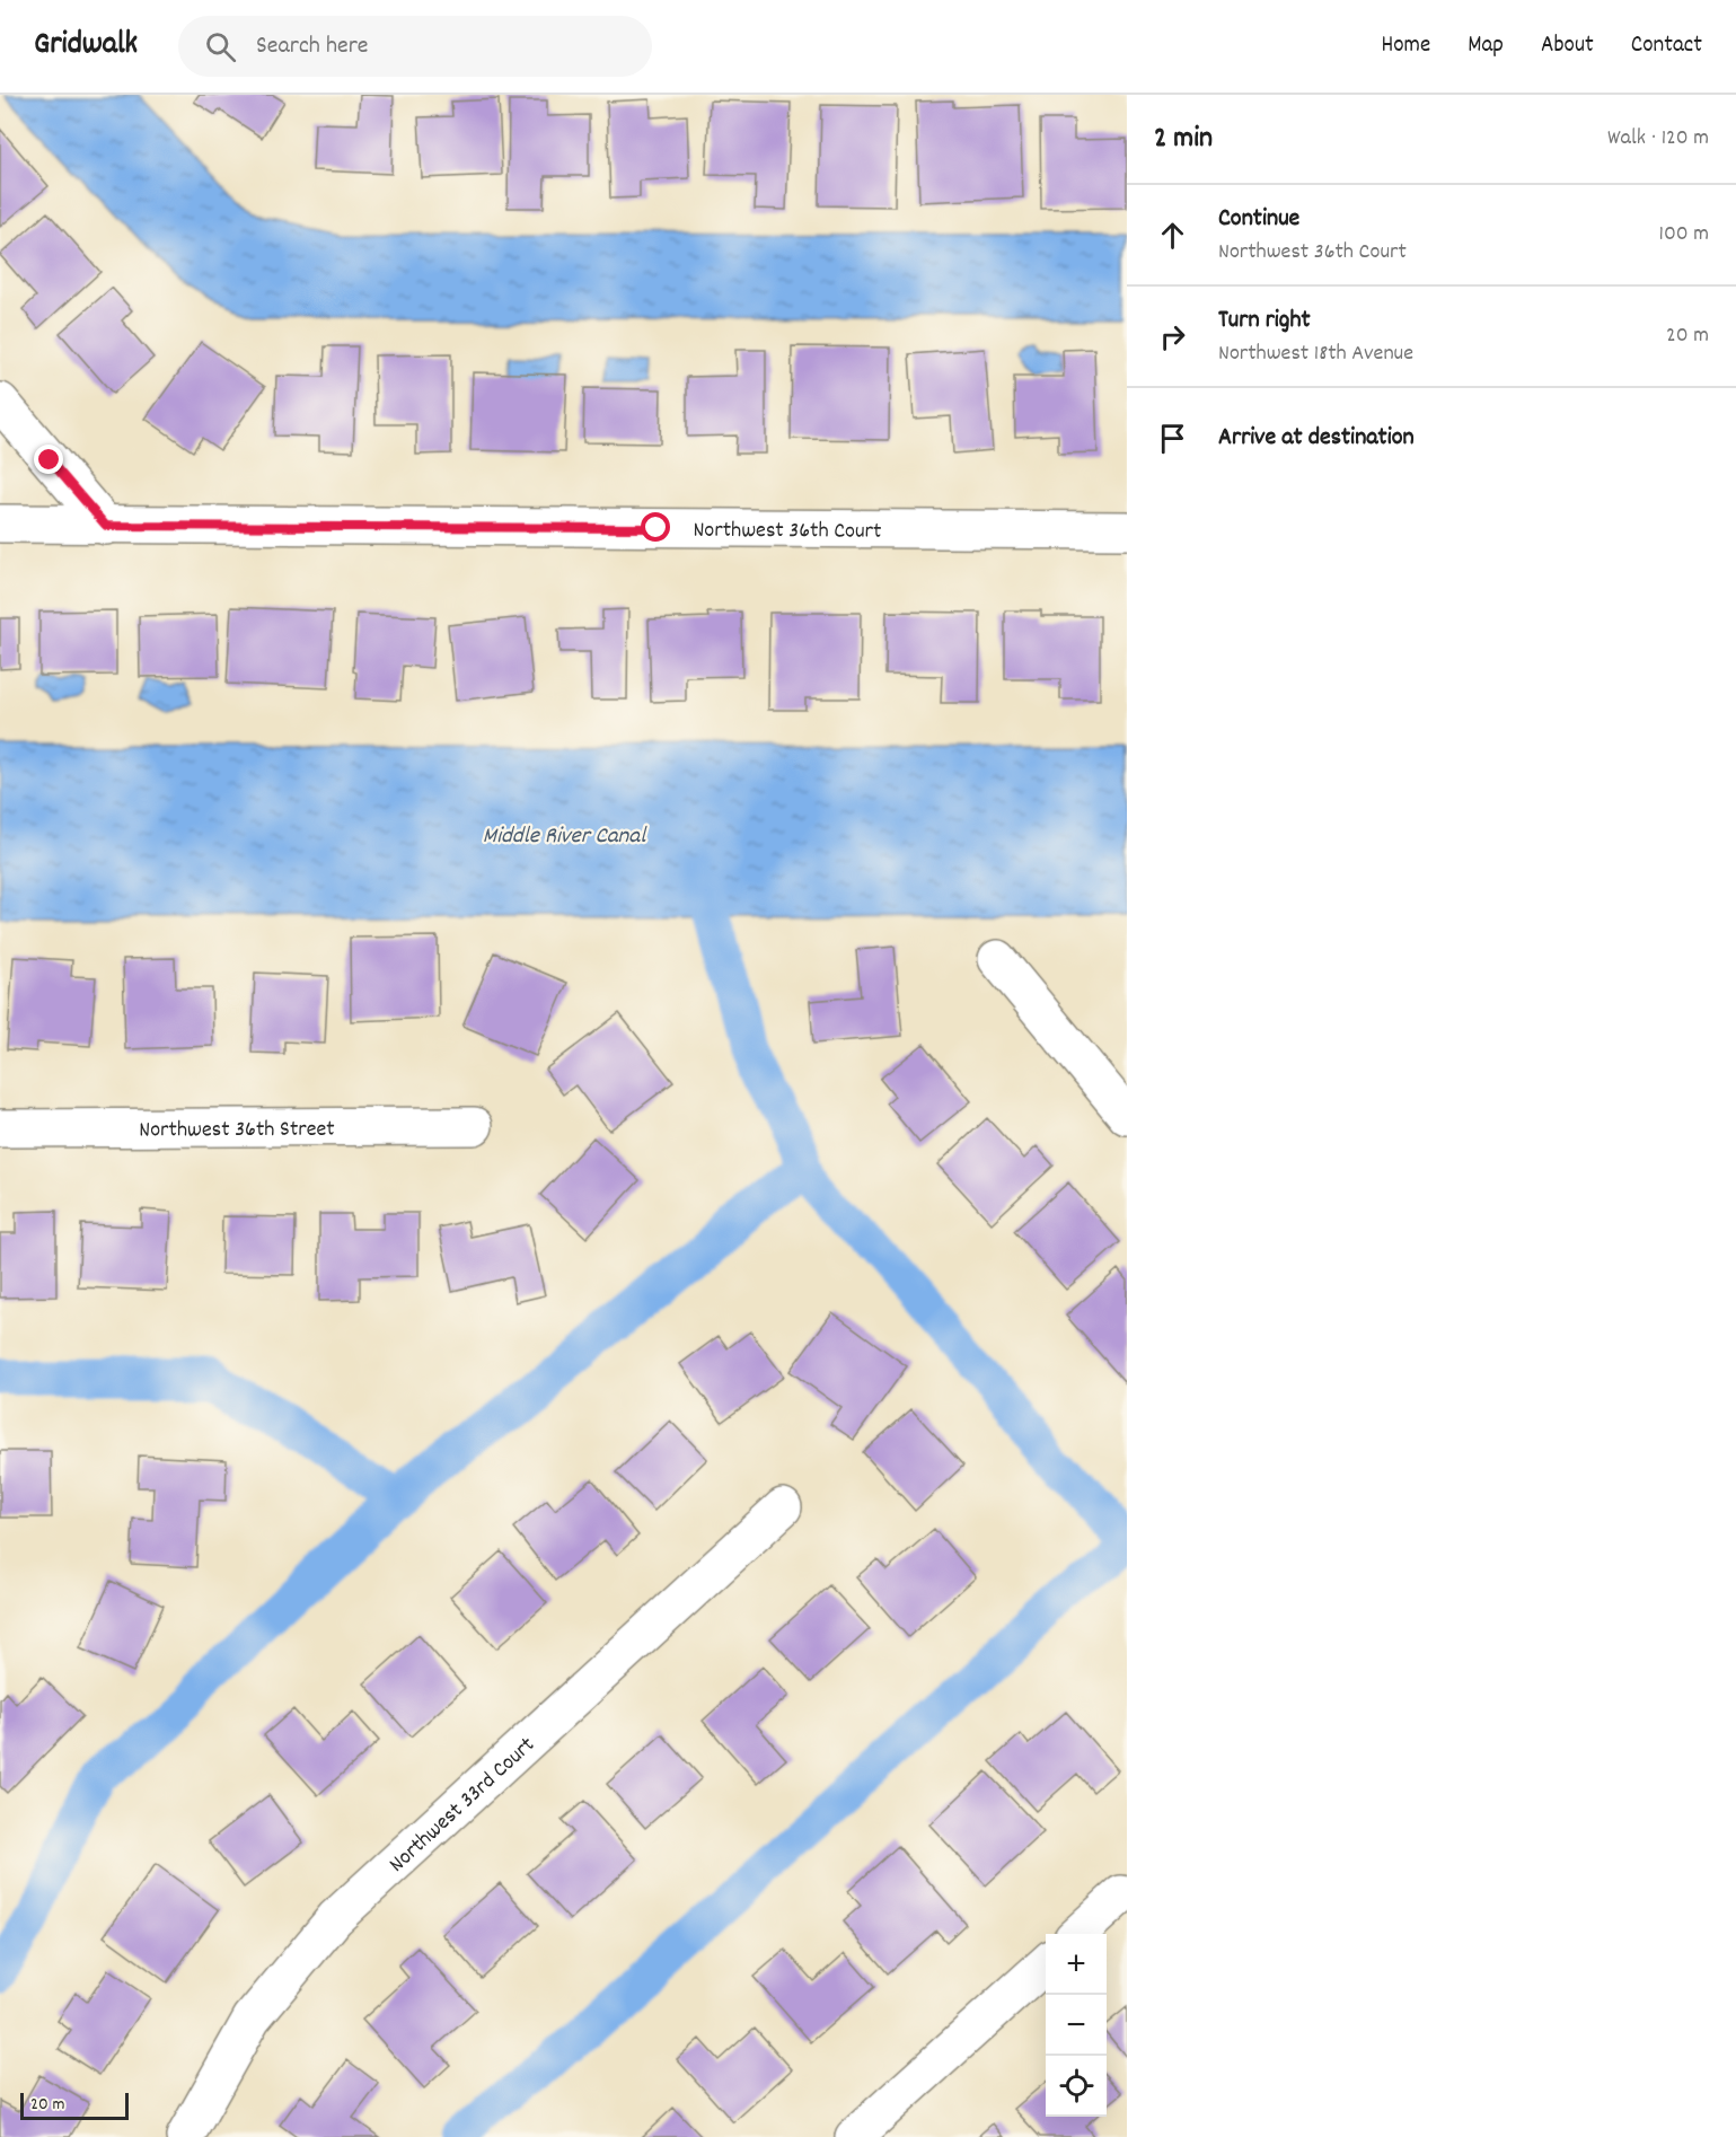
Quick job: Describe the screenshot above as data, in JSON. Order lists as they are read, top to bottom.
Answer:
{
  "streets": {
    "street": ["Northwest 36th Court", "Northwest 36th Street", "Northwest 33rd Court"]
  },
  "water": ["Middle River Canal"],
  "scale_bar": "20 m",
  "page": {
    "header": "Gridwalk",
    "search": "Search here",
    "nav": [
      "Home",
      "Map",
      "About",
      "Contact"
    ],
    "heading": ["2 min", "Walk · 120 m"],
    "list": [
      ["Continue", "Northwest 36th Court", "100 m"],
      ["Turn right", "Northwest 18th Avenue", "20 m"],
      "Arrive at destination"
    ],
    "map_buttons": ["+", "−"],
    "scale": "20 m"
  }
}
